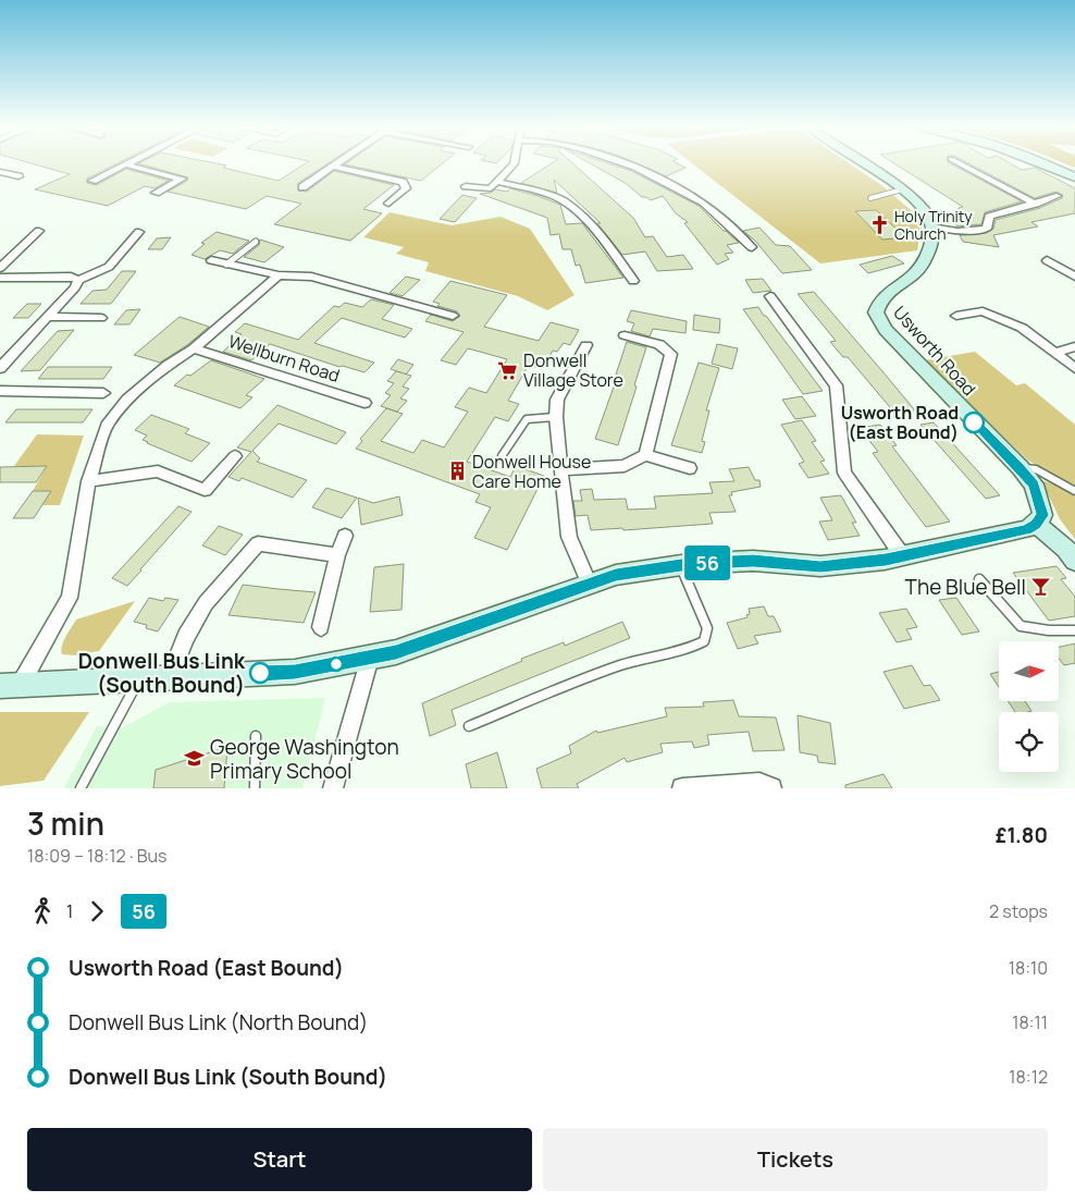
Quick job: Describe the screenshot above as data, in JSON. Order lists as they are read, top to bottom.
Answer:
{
  "streets": {
    "street": ["Usworth Road", "Wellburn Road"]
  },
  "places": {
    "church": ["Holy Trinity Church"],
    "supermarket": ["Donwell Village Store"],
    "other": ["Usworth Road (East Bound)", "Donwell Bus Link (South Bound)"],
    "building": ["Donwell House Care Home"],
    "bar": ["The Blue Bell"],
    "school or university": ["George Washington Primary School"]
  },
  "lines": ["bus line 56"],
  "north": "right",
  "page": {
    "on_map": "56",
    "heading": ["3 min", "18:09 – 18:12 · Bus", "£1.80"],
    "legs": ["1", "56", "2 stops"],
    "list": [
      {
        "name": "Usworth Road (East Bound)",
        "value": "18:10"
      },
      {
        "name": "Donwell Bus Link (North Bound)",
        "value": "18:11"
      },
      {
        "name": "Donwell Bus Link (South Bound)",
        "value": "18:12"
      }
    ],
    "buttons": ["Start", "Tickets"]
  }
}
